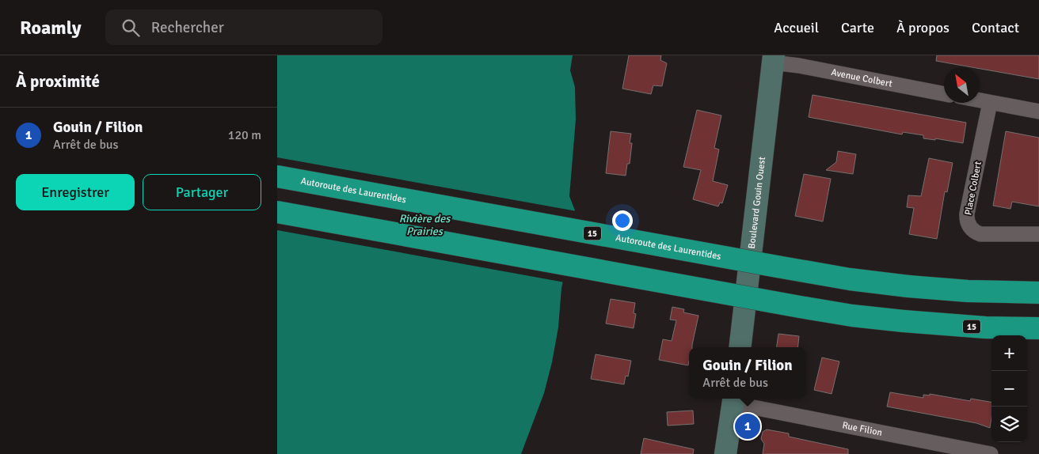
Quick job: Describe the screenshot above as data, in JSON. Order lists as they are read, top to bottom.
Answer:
{
  "streets": {
    "highway": ["Autoroute des Laurentides", "15"],
    "street": [
      "Avenue Colbert",
      "Place Colbert",
      "Boulevard Gouin Ouest",
      "Rue Filion"
    ]
  },
  "crossings": [
    ["Avenue Colbert", "Boulevard Gouin Ouest"]
  ],
  "water": ["Rivière des Prairies"],
  "north": "top left",
  "page": {
    "header": "Roamly",
    "search": "Rechercher",
    "nav": [
      "Accueil",
      "Carte",
      "À propos",
      "Contact"
    ],
    "heading": "À proximité",
    "list": [
      {
        "mark": "1",
        "name": "Gouin / Filion",
        "note": "Arrêt de bus",
        "value": "120 m"
      }
    ],
    "buttons": ["Enregistrer", "Partager"],
    "map_buttons": ["+", "−"],
    "popup": ["Gouin / Filion", "Arrêt de bus"],
    "pins": "1"
  }
}
